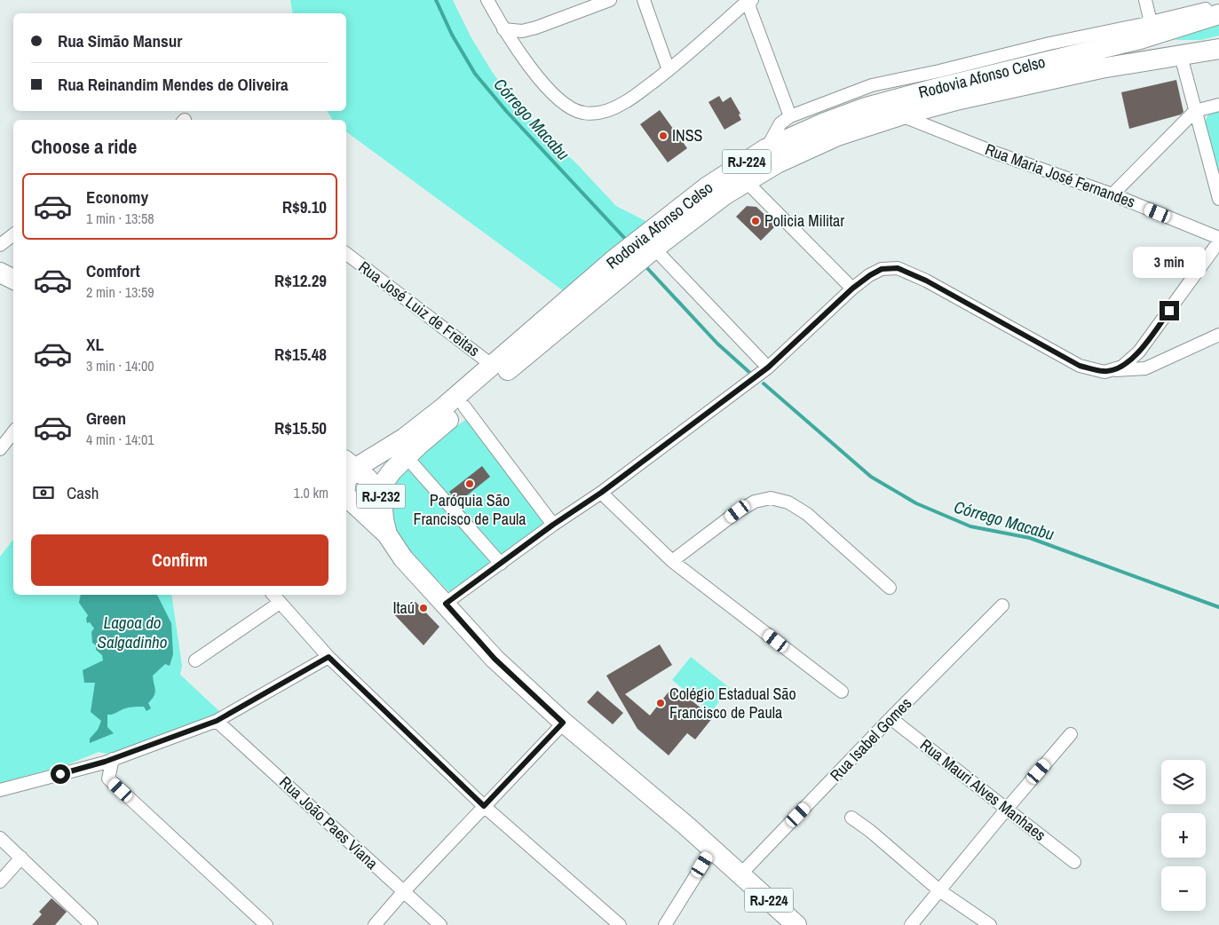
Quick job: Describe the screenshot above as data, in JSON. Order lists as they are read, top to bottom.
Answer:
{
  "streets": {
    "main road": ["Rodovia Afonso Celso", "RJ-224", "RJ-232"],
    "street": [
      "Rua Maria José Fernandes",
      "Rua José Luiz de Freitas",
      "Rua Isabel Gomes",
      "Rua Mauri Alves Manhaes",
      "Rua João Paes Viana"
    ]
  },
  "crossings": [
    ["Rodovia Afonso Celso", "Rua Maria José Fernandes"],
    ["Rodovia Afonso Celso", "Rua José Luiz de Freitas"],
    ["Rodovia Afonso Celso", "RJ-232"],
    ["RJ-224", "RJ-232"],
    ["RJ-224", "Rua Isabel Gomes"],
    ["Rua Isabel Gomes", "Rua Mauri Alves Manhaes"]
  ],
  "water": ["Córrego Macabu", "Lagoa do Salgadinho"],
  "places": [
    "INSS",
    "Policia Militar",
    "Paróquia São Francisco de Paula",
    "Itaú",
    "Colégio Estadual São Francisco de Paula"
  ],
  "page": {
    "banner": ["Rua Simão Mansur", "Rua Reinandim Mendes de Oliveira"],
    "heading": "Choose a ride",
    "list": [
      {
        "name": "Economy",
        "note": "1 min · 13:58",
        "value": "R$9.10"
      },
      {
        "name": "Comfort",
        "note": "2 min · 13:59",
        "value": "R$12.29"
      },
      {
        "name": "XL",
        "note": "3 min · 14:00",
        "value": "R$15.48"
      },
      {
        "name": "Green",
        "note": "4 min · 14:01",
        "value": "R$15.50"
      }
    ],
    "bubble": "3 min",
    "pay": ["Cash", "1.0 km"],
    "buttons": "Confirm",
    "map_buttons": ["+", "−"]
  }
}
